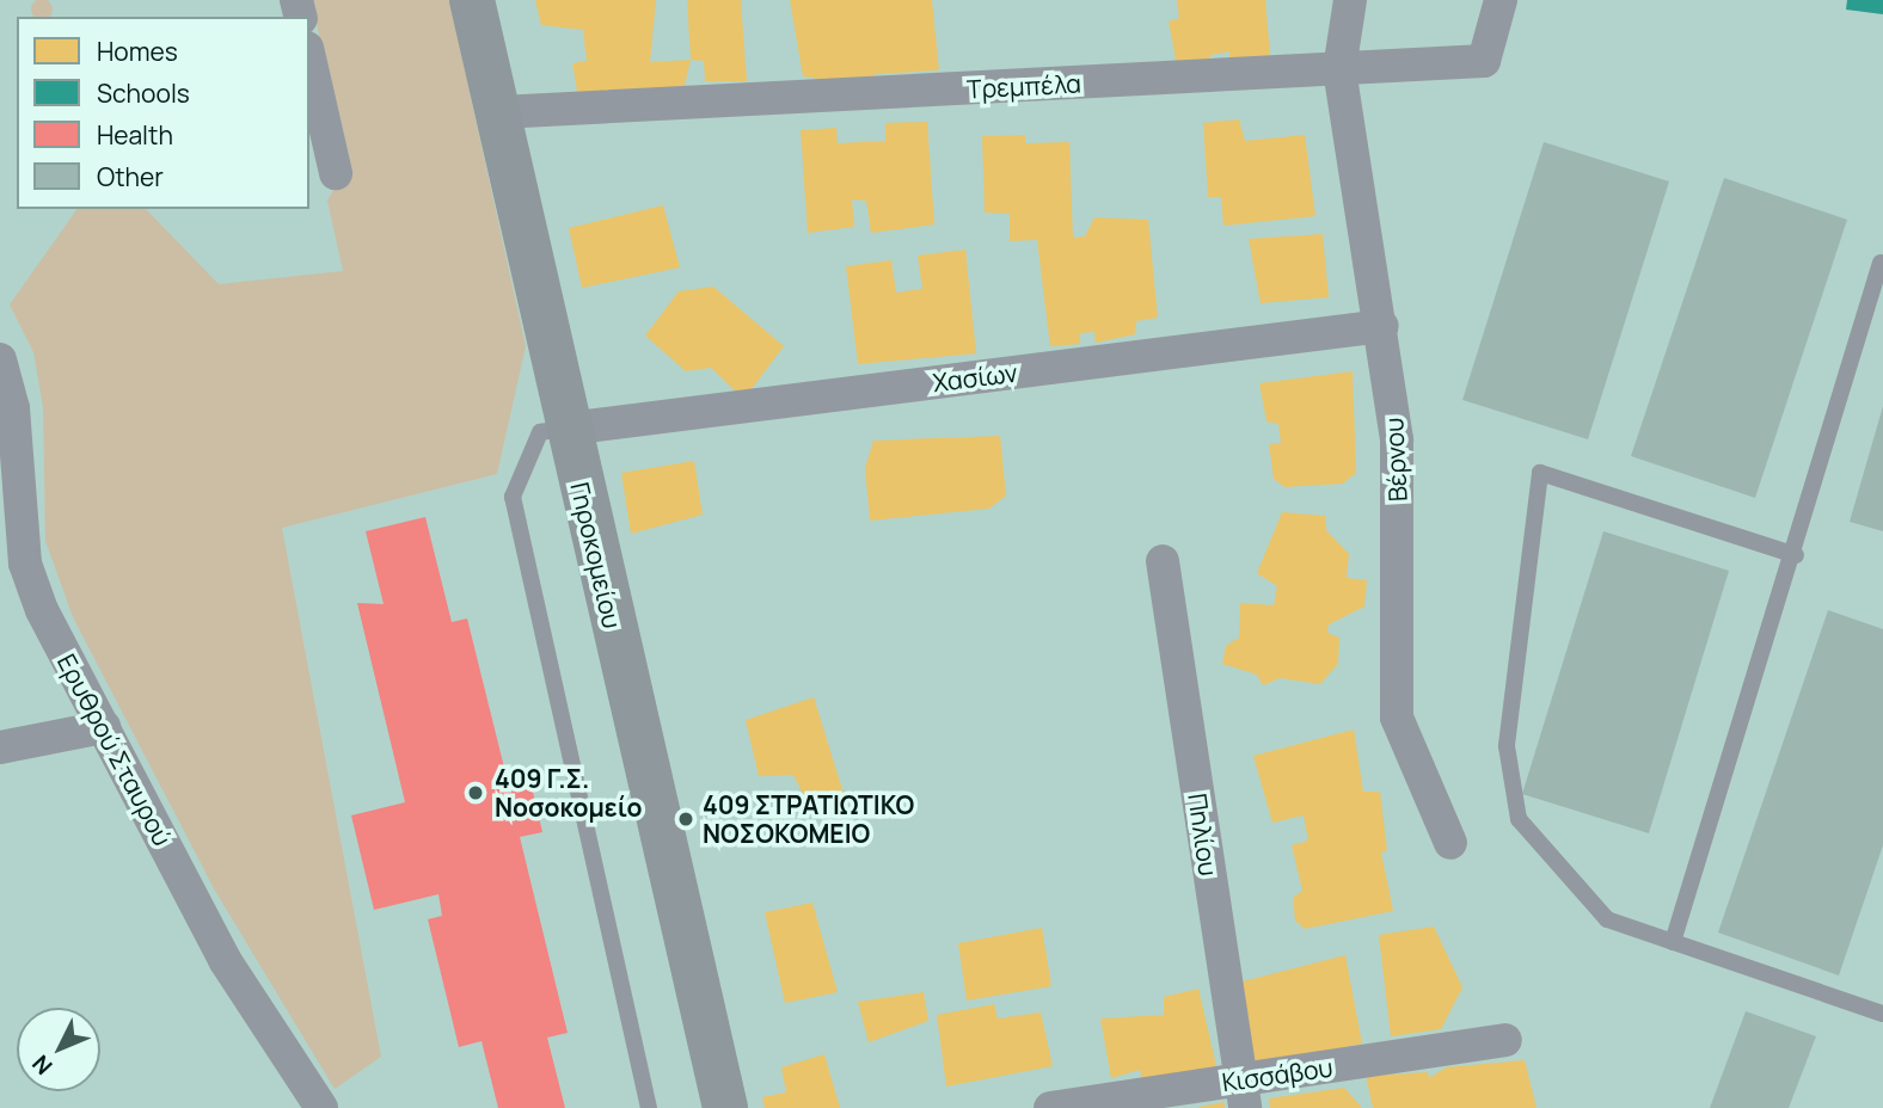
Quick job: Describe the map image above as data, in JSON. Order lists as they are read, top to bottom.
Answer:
{
  "streets": {
    "main road": ["Γηροκομείου"],
    "street": [
      "Τρεμπέλα",
      "Χασίων",
      "Βέρνου",
      "Ερυθρού Σταυρού",
      "Πηλίου",
      "Κισσάβου"
    ]
  },
  "crossings": [
    ["Τρεμπέλα", "Βέρνου"],
    ["Τρεμπέλα", "Γηροκομείου"],
    ["Χασίων", "Βέρνου"],
    ["Χασίων", "Γηροκομείου"],
    ["Πηλίου", "Κισσάβου"]
  ],
  "places": ["409 Γ.Σ. Νοσοκομείο", "409 ΣΤΡΑΤΙΩΤΙΚΟ ΝΟΣΟΚΟΜΕΙΟ"],
  "legend": [
    "Homes",
    "Schools",
    "Health",
    "Other"
  ],
  "north": "bottom left"
}
